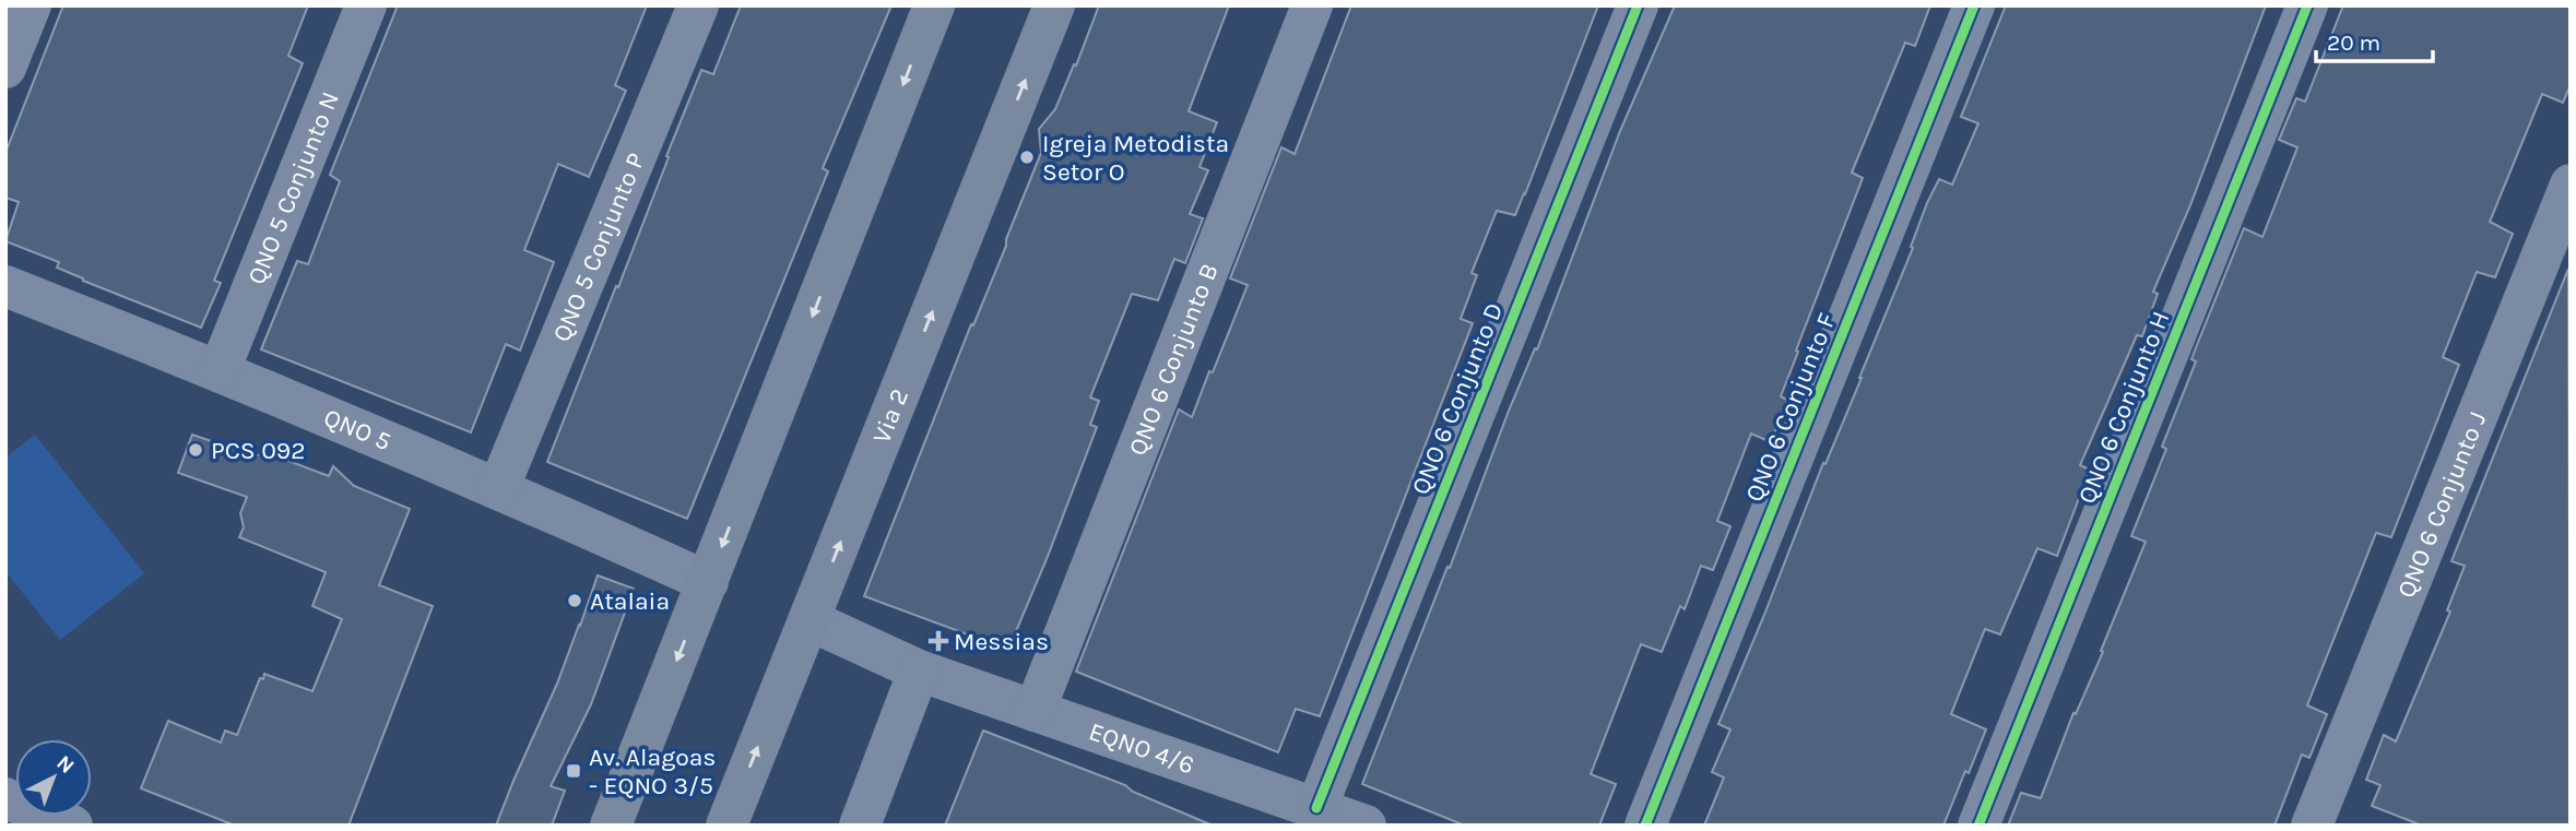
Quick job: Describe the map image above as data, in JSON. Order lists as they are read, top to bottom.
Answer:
{
  "streets": {
    "main road": ["Via 2"],
    "street": [
      "QNO 5 Conjunto N",
      "QNO 5 Conjunto P",
      "QNO 6 Conjunto B",
      "QNO 6 Conjunto D",
      "QNO 6 Conjunto F",
      "QNO 6 Conjunto H",
      "QNO 5",
      "QNO 6 Conjunto J",
      "EQNO 4/6"
    ]
  },
  "crossings": [
    ["QNO 5 Conjunto N", "QNO 5"],
    ["QNO 5 Conjunto P", "QNO 5"],
    ["QNO 6 Conjunto B", "EQNO 4/6"],
    ["QNO 6 Conjunto D", "EQNO 4/6"],
    ["Via 2", "EQNO 4/6"]
  ],
  "places": {
    "other": ["Igreja Metodista Setor O", "PCS 092", "Atalaia"],
    "health": ["Messias"],
    "transit": ["Av. Alagoas - EQNO 3/5"]
  },
  "scale_bar": "20 m",
  "north": "top right"
}
